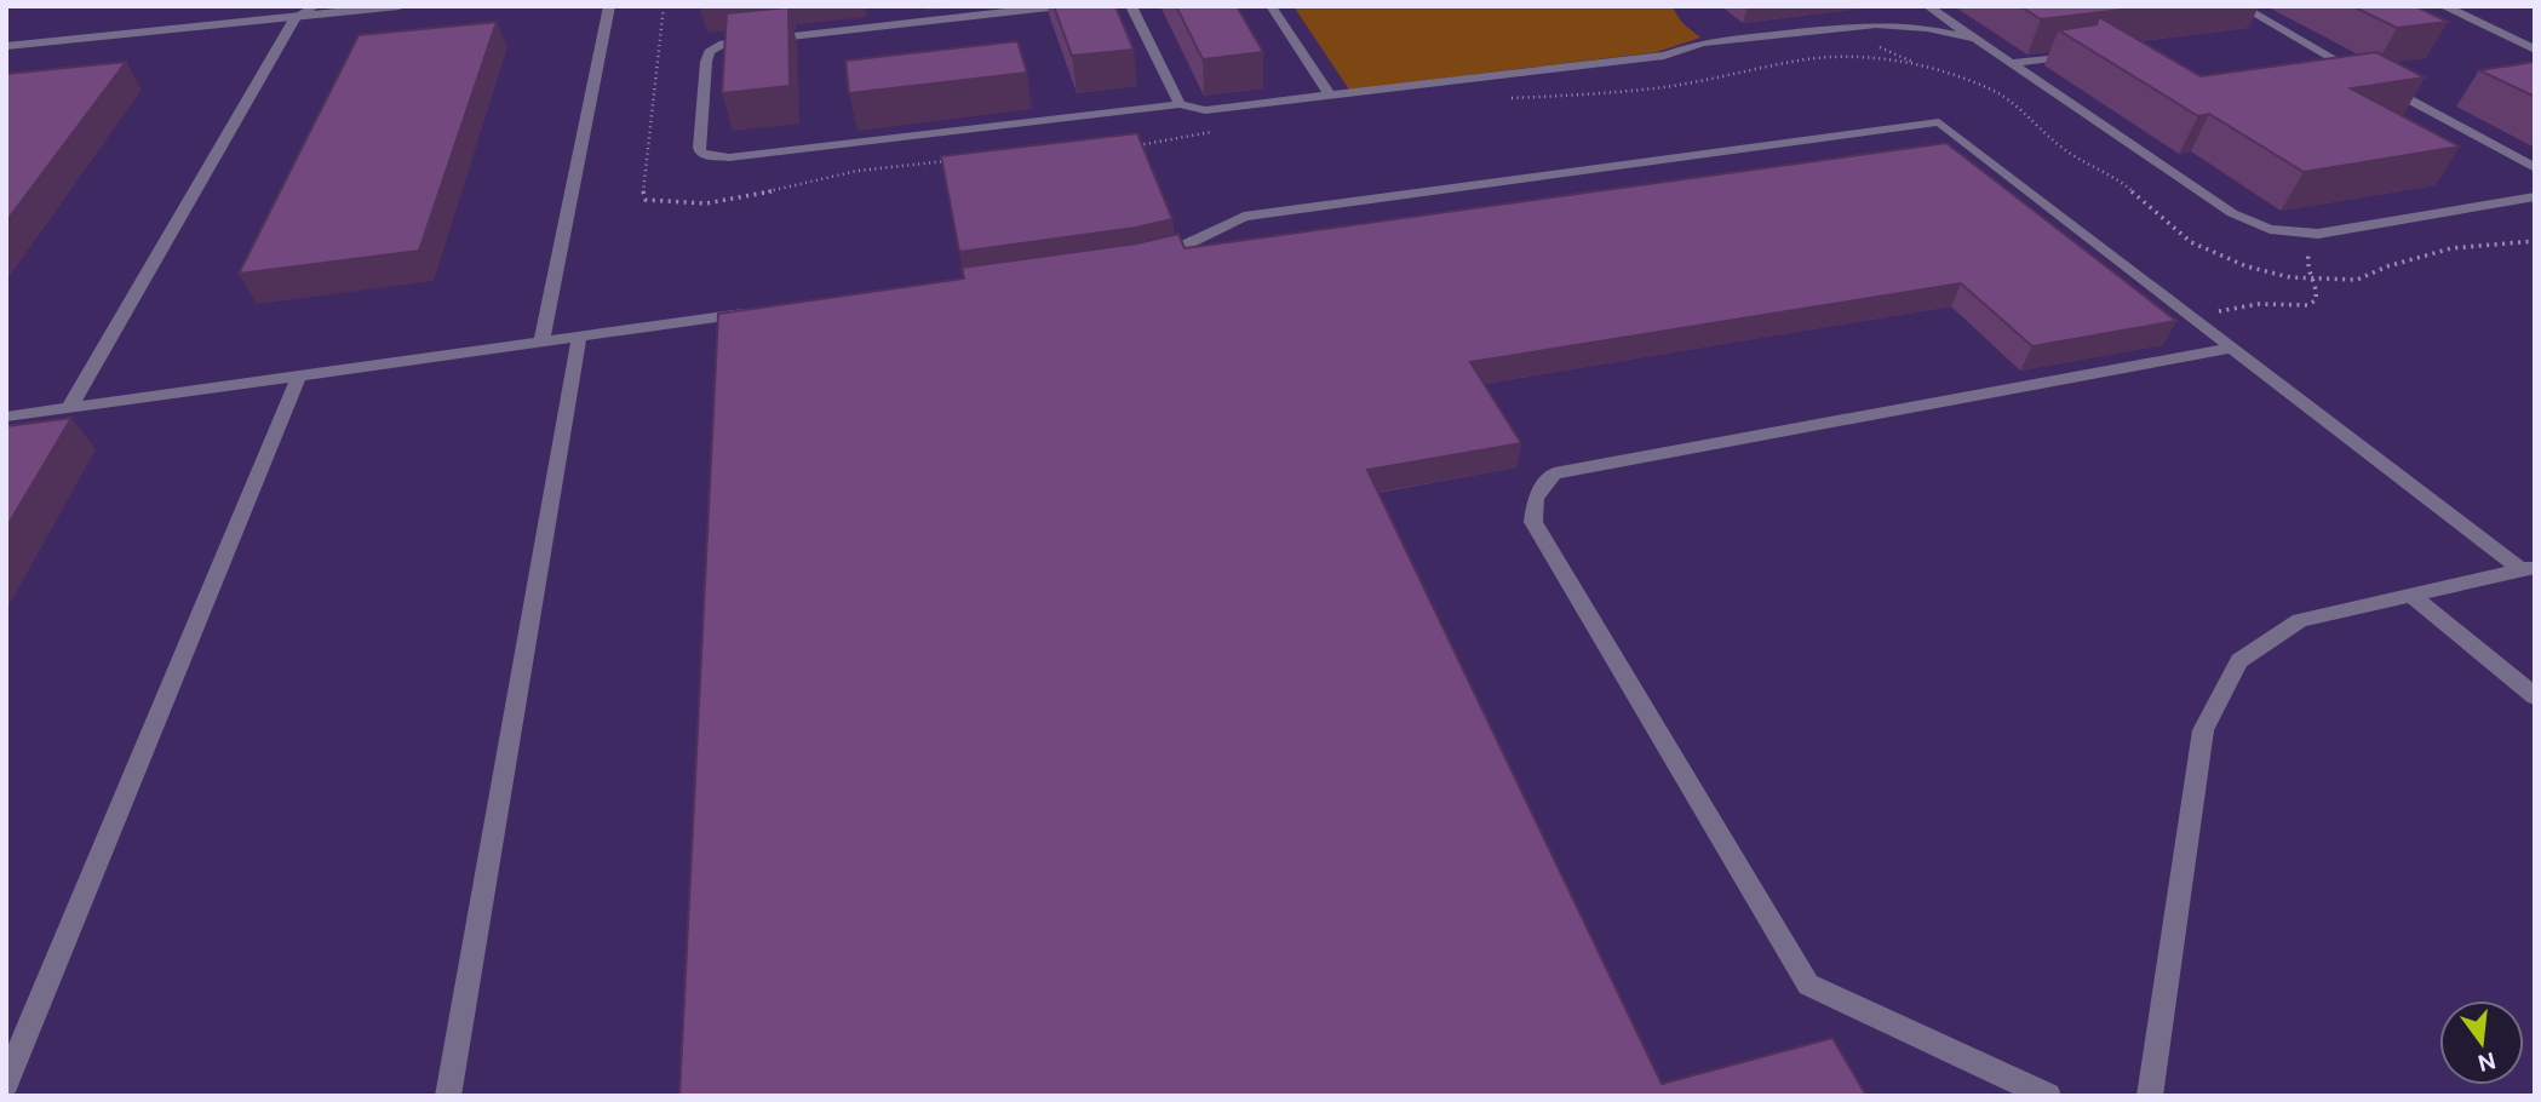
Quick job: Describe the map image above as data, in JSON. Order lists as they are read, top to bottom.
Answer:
{
  "north": "bottom"
}
